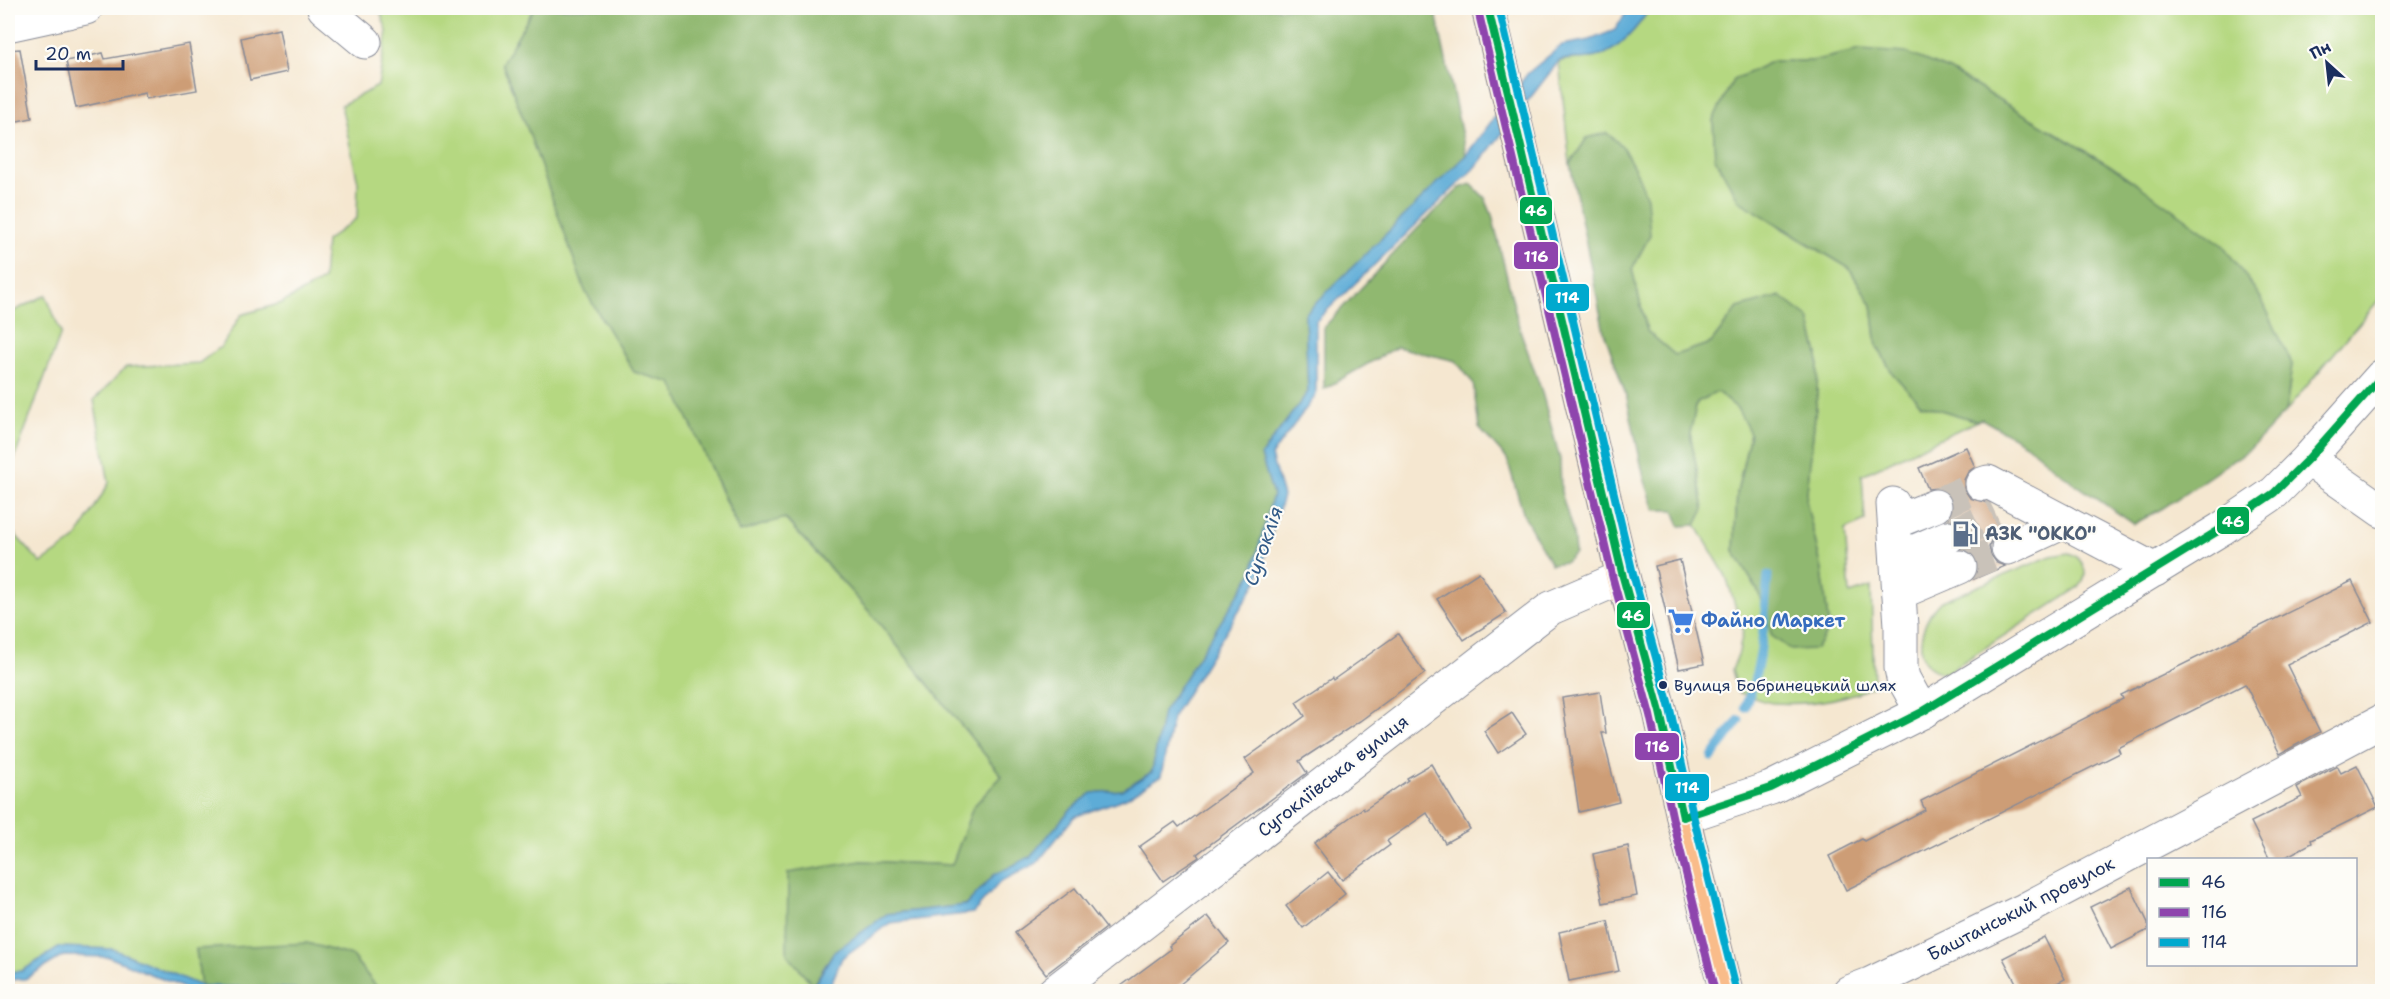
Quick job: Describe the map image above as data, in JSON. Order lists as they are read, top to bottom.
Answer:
{
  "streets": {
    "street": ["Сугокліївська вулиця", "Баштанський провулок"]
  },
  "water": ["Сугоклія"],
  "places": {
    "fuel station": ["АЗК \"ОККО\""],
    "supermarket": ["Файно Маркет"],
    "other": ["Вулиця Бобринецький шлях"]
  },
  "lines": ["transit line 46", "transit line 114", "transit line 116"],
  "legend": ["46", "116", "114"],
  "scale_bar": "20 m",
  "north": "top left"
}
